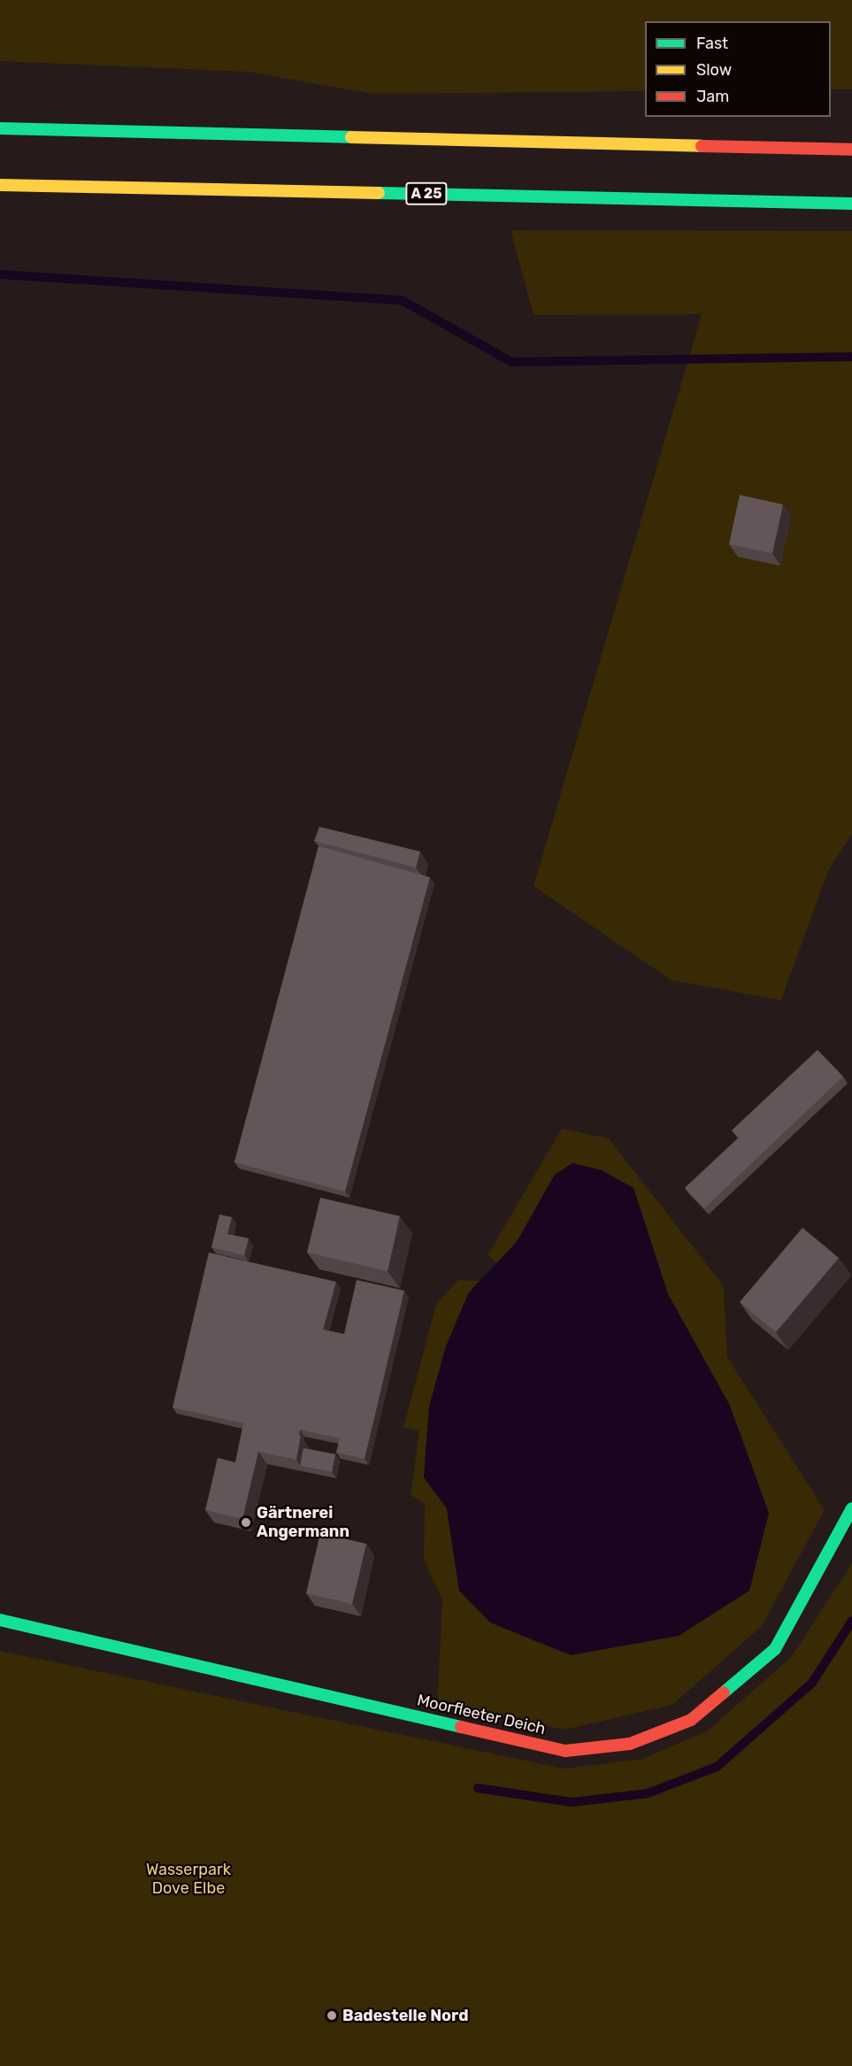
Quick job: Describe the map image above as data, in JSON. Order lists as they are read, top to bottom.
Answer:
{
  "streets": {
    "main road": ["A 25", "Moorfleeter Deich"]
  },
  "parks": ["Wasserpark Dove Elbe"],
  "places": ["Gärtnerei Angermann", "Badestelle Nord"],
  "legend": ["Fast", "Slow", "Jam"]
}
